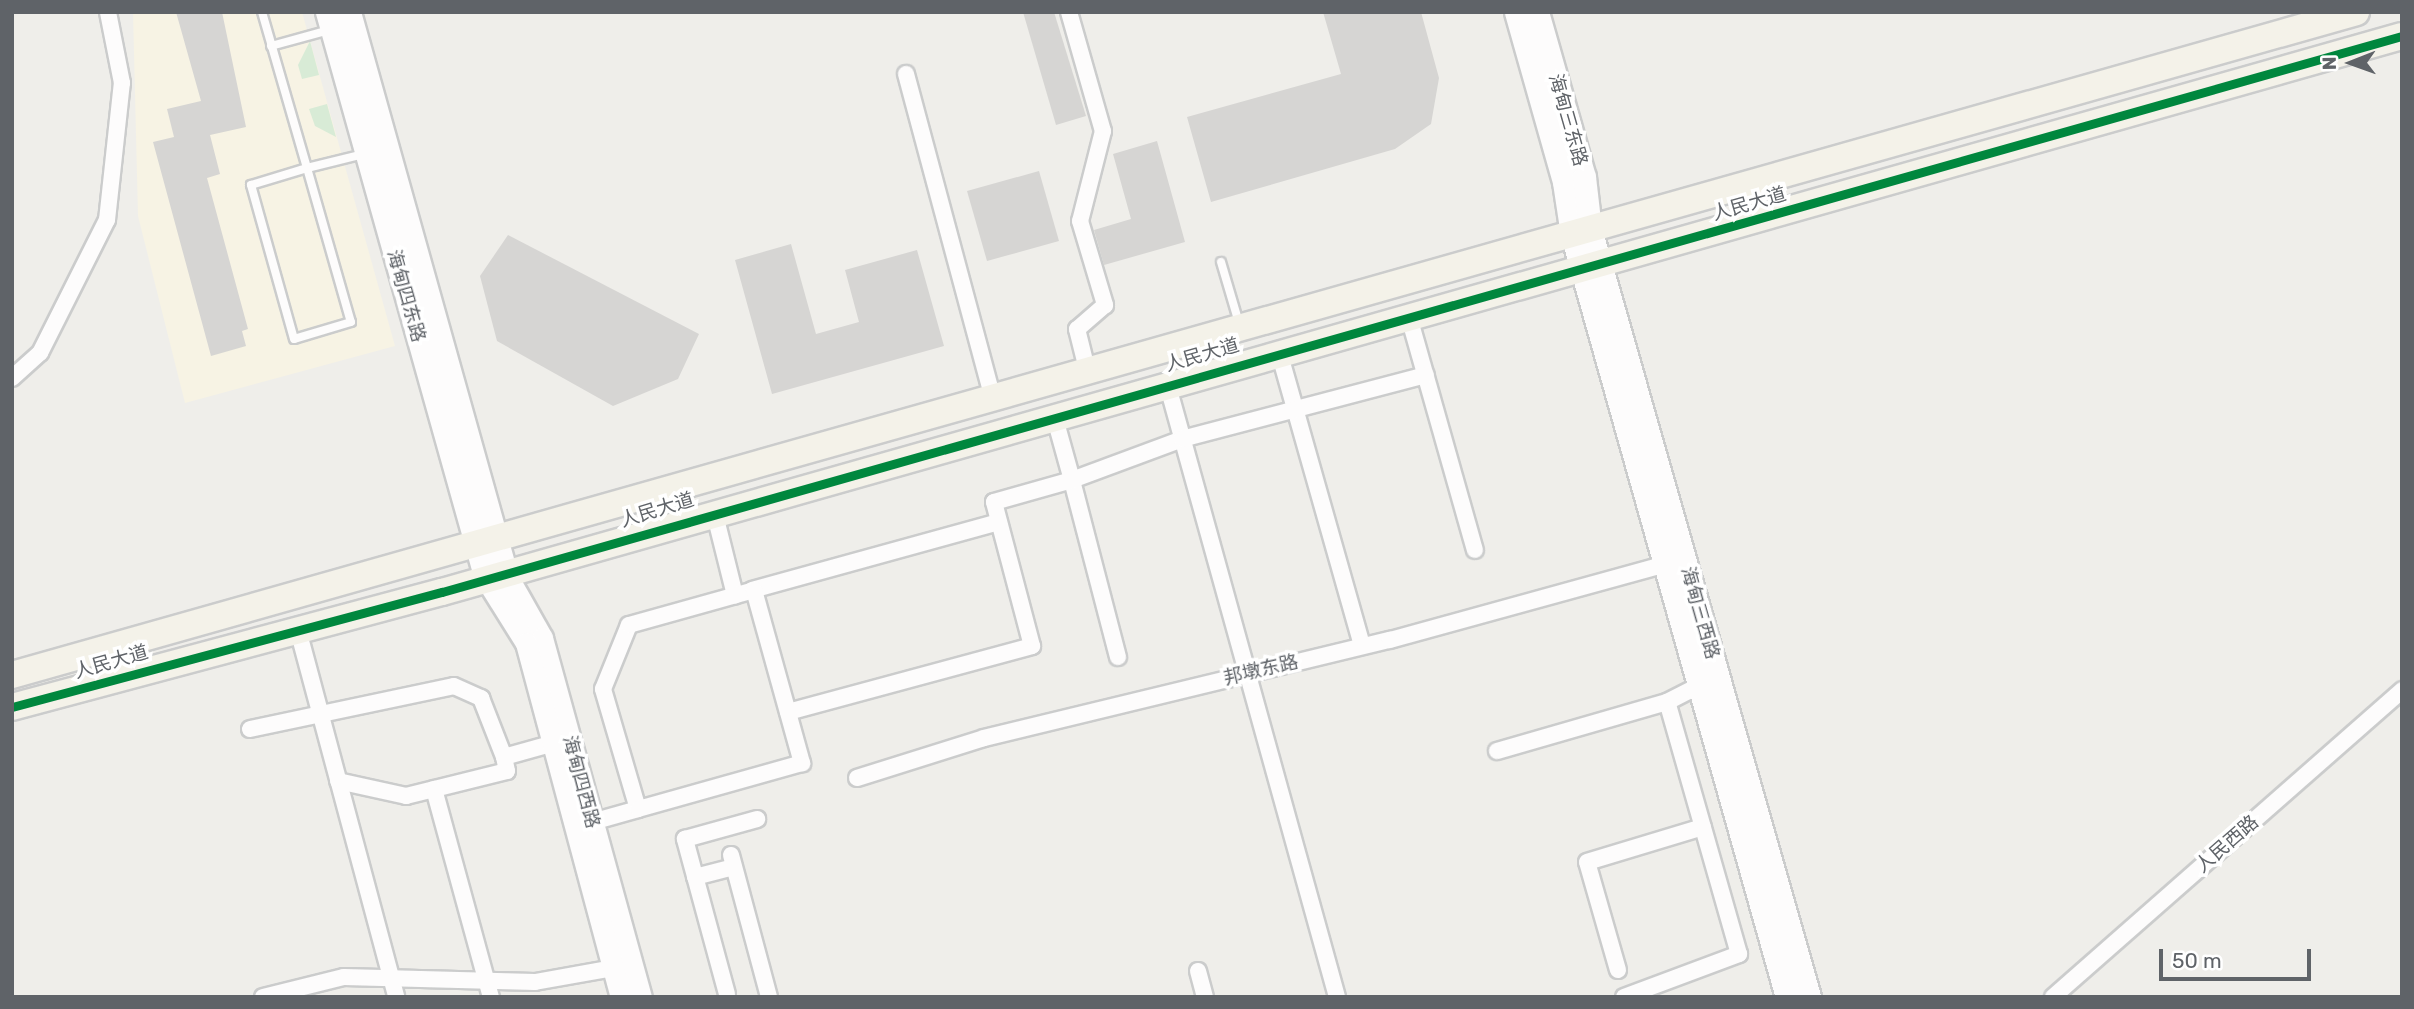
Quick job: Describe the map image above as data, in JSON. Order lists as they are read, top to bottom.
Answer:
{
  "streets": {
    "main road": [
      "海甸三东路",
      "人民大道",
      "海甸四东路",
      "海甸三西路"
    ],
    "street": ["邦墩东路", "海甸四西路", "人民西路"]
  },
  "crossings": [
    ["海甸三东路", "人民大道"],
    ["海甸三东路", "海甸三西路"],
    ["人民大道", "海甸四东路"],
    ["人民大道", "海甸三西路"],
    ["人民大道", "海甸四西路"],
    ["海甸四东路", "海甸四西路"],
    ["海甸三西路", "邦墩东路"]
  ],
  "scale_bar": "50 m",
  "north": "left"
}
